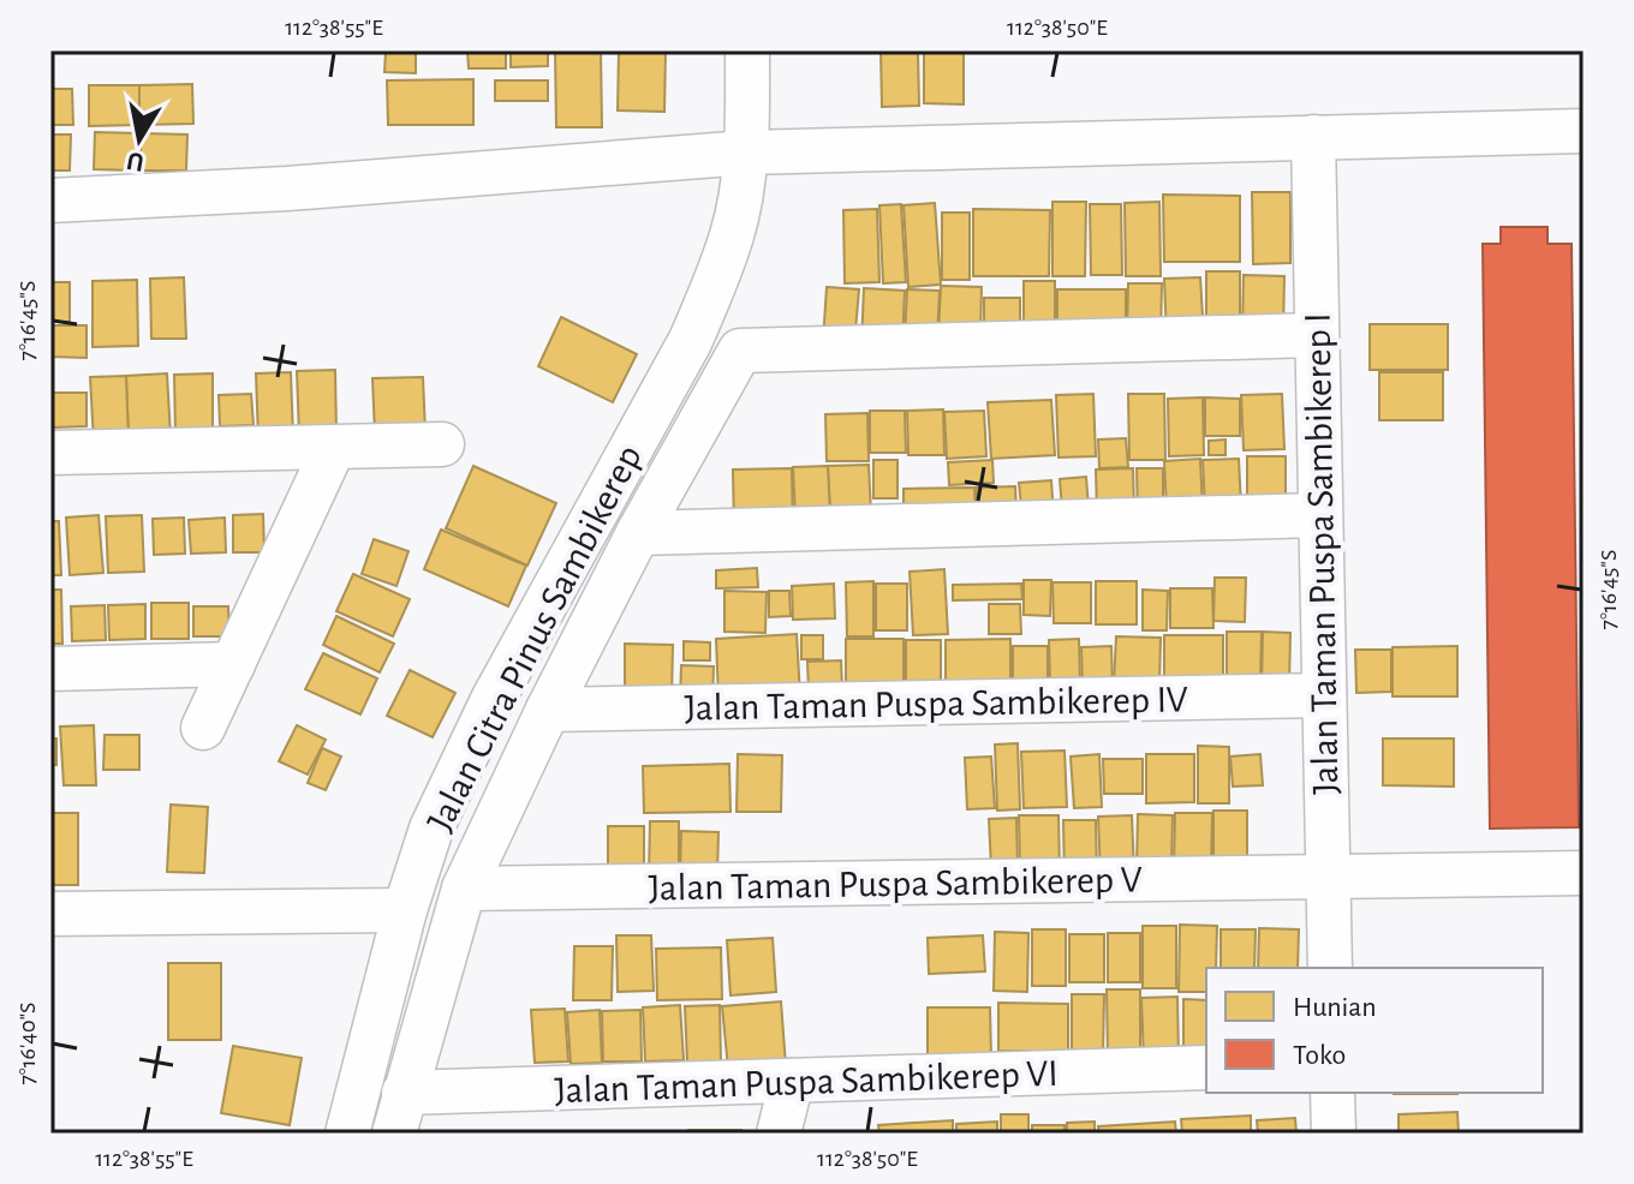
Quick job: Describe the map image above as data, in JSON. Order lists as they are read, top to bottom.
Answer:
{
  "streets": {
    "street": [
      "Jalan Taman Puspa Sambikerep I",
      "Jalan Citra Pinus Sambikerep",
      "Jalan Taman Puspa Sambikerep IV",
      "Jalan Taman Puspa Sambikerep V",
      "Jalan Taman Puspa Sambikerep VI"
    ]
  },
  "crossings": [
    ["Jalan Taman Puspa Sambikerep I", "Jalan Taman Puspa Sambikerep IV"],
    ["Jalan Taman Puspa Sambikerep I", "Jalan Taman Puspa Sambikerep V"]
  ],
  "legend": ["Hunian", "Toko"],
  "north": "bottom",
  "coordinates": [
    "112°38'55\"E",
    "112°38'50\"E",
    "7°16'45\"S",
    "7°16'40\"S"
  ]
}
